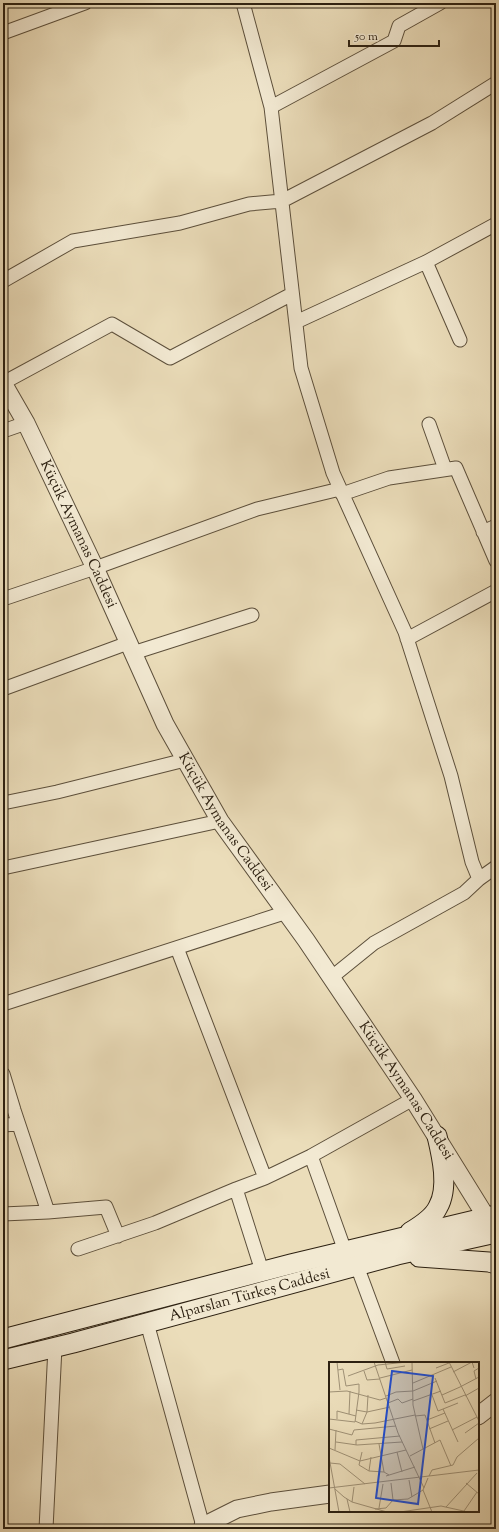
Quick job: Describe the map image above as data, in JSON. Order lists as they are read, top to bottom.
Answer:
{
  "streets": {
    "main road": ["Alparslan Türkeş Caddesi"],
    "street": ["Küçük Aymanas Caddesi"]
  },
  "crossings": [
    ["Küçük Aymanas Caddesi", "Alparslan Türkeş Caddesi"]
  ],
  "scale_bar": "50 m"
}
